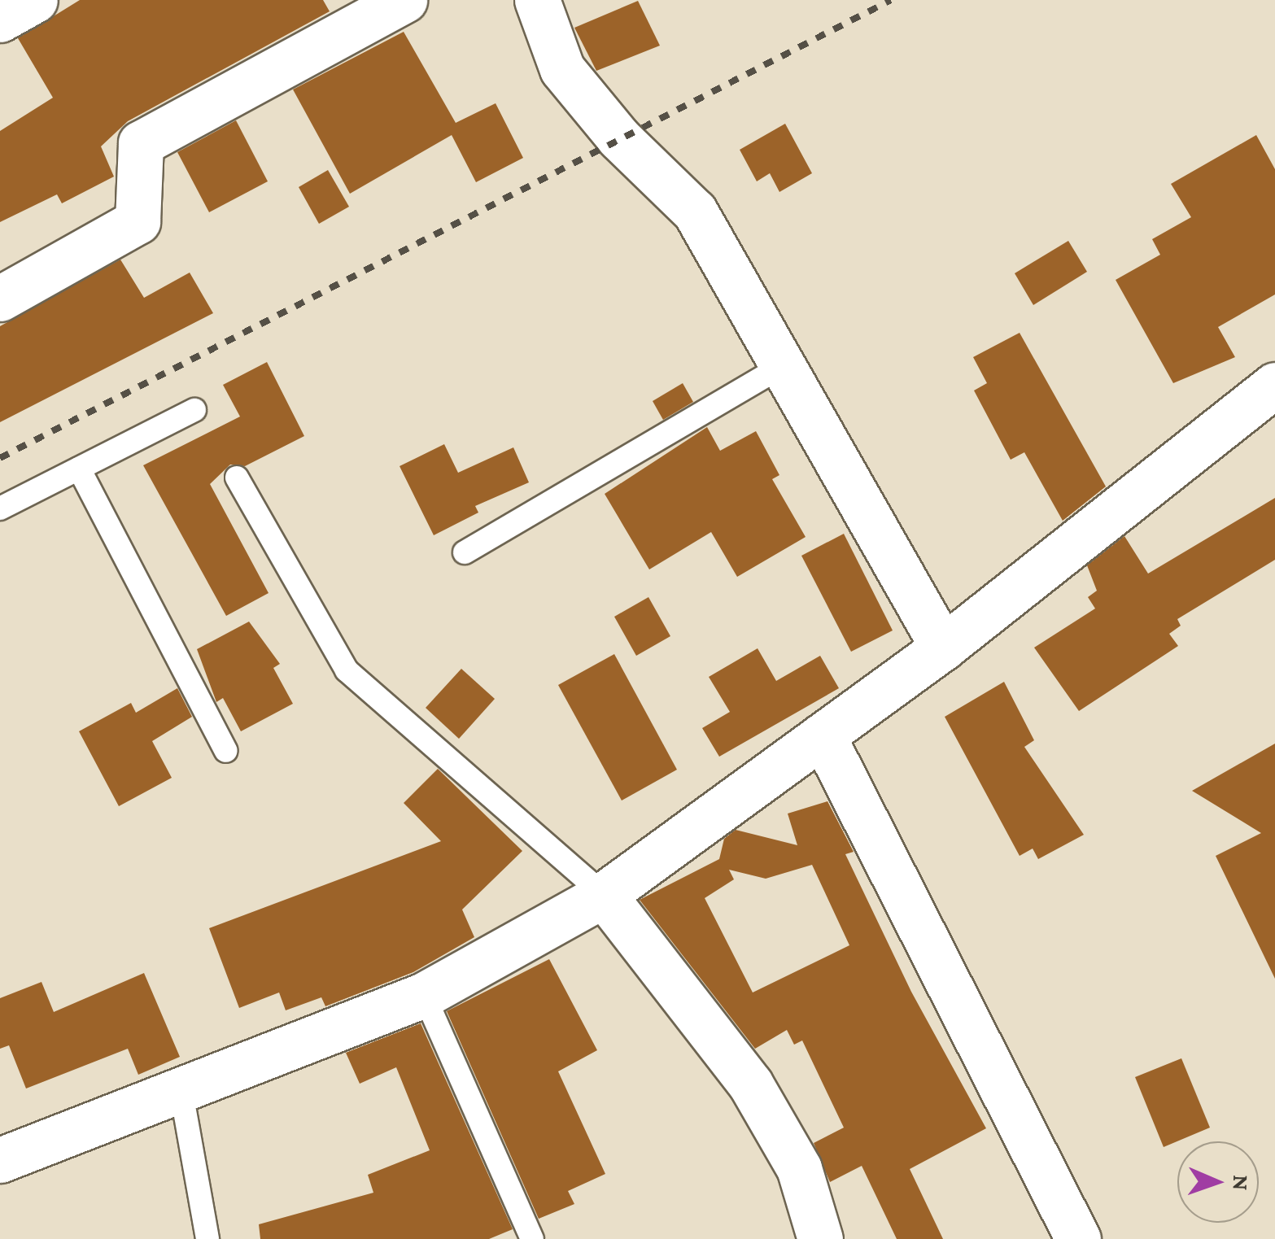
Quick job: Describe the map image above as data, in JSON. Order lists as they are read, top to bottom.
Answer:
{
  "north": "right"
}
